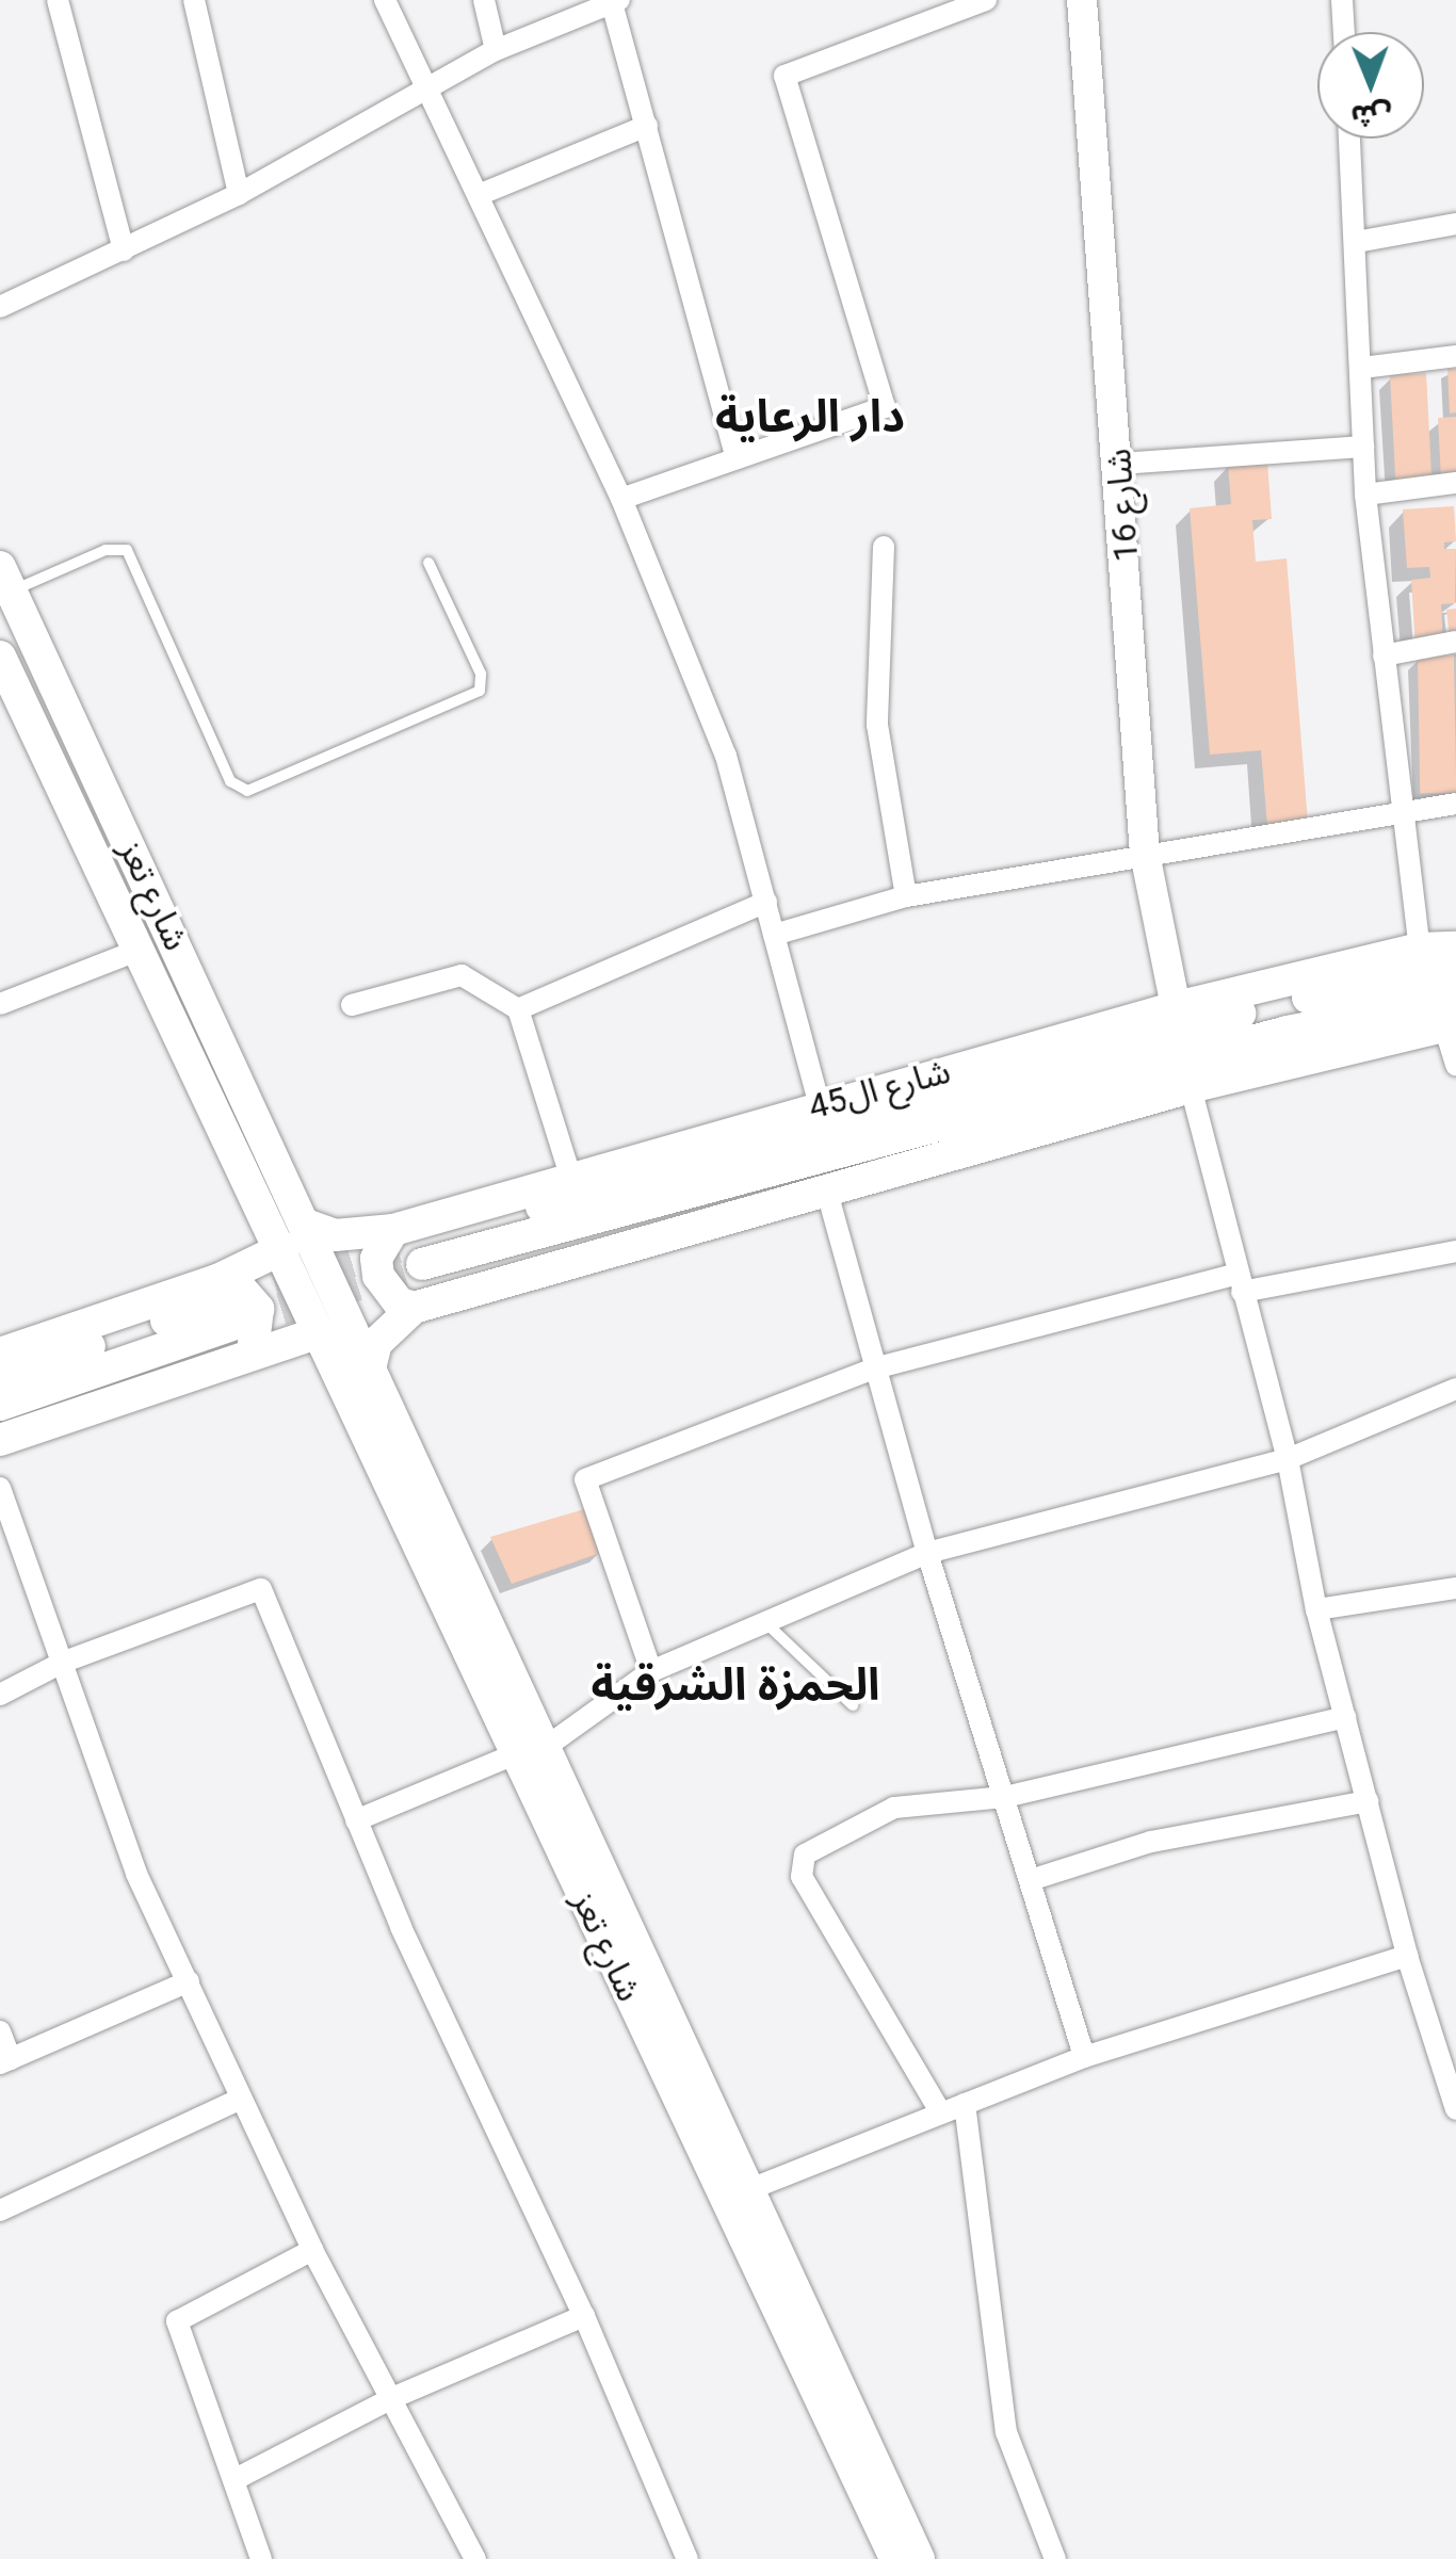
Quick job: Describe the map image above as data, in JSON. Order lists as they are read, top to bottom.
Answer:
{
  "streets": {
    "main road": ["شارع تعز", "شارع ال45"],
    "street": ["شارع 16"]
  },
  "crossings": [
    ["شارع 16", "شارع ال45"],
    ["شارع تعز", "شارع ال45"]
  ],
  "districts": ["دار الرعاية", "الحمزة الشرقية"],
  "north": "bottom"
}
